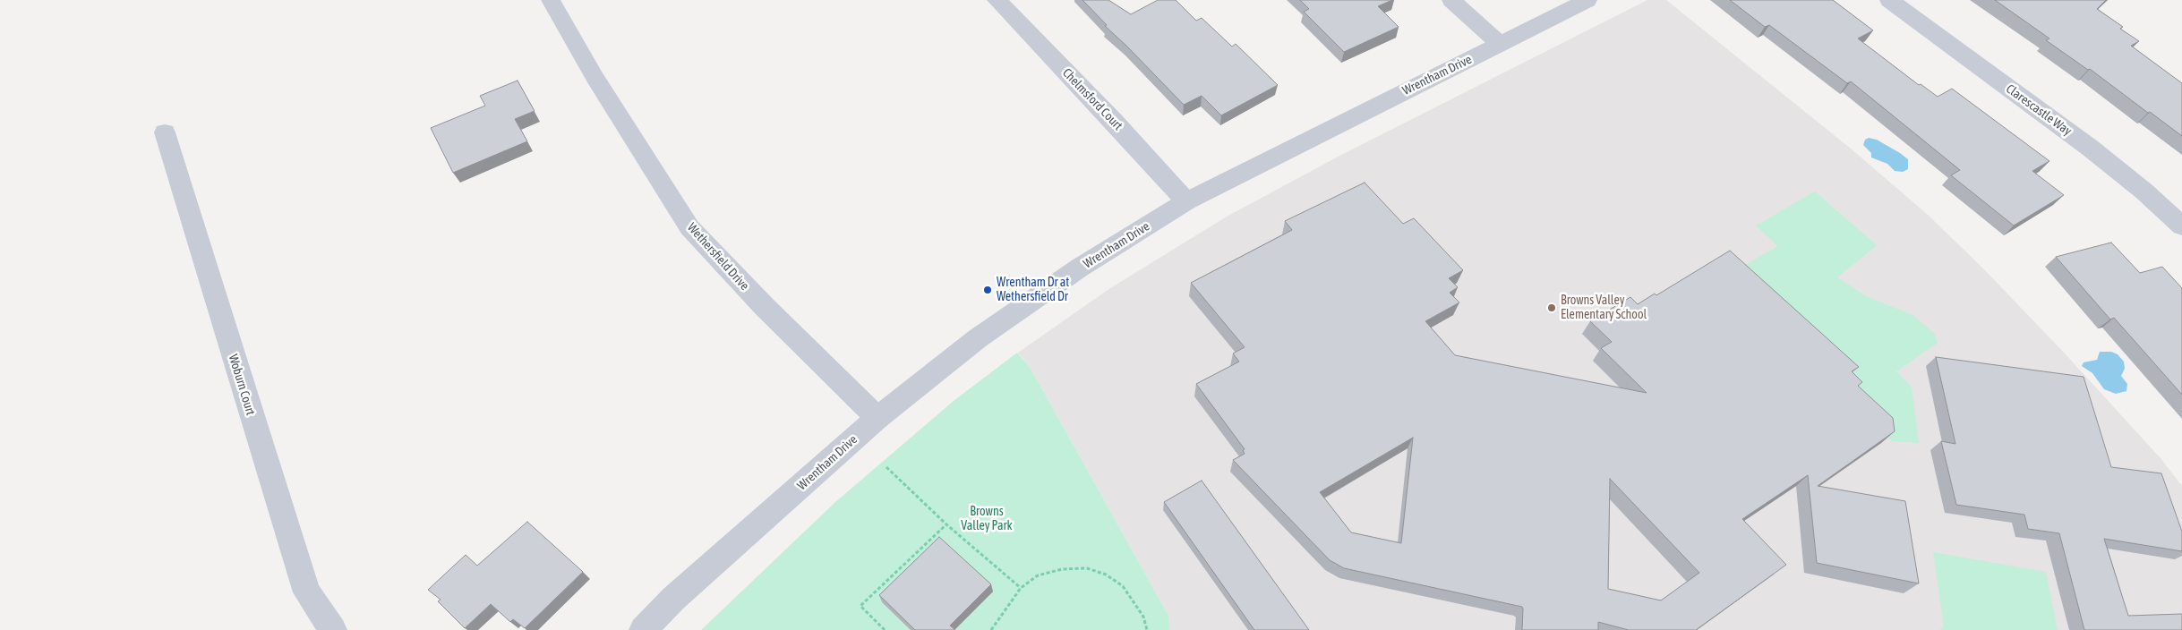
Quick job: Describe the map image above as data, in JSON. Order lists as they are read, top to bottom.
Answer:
{
  "streets": {
    "street": [
      "Wrentham Drive",
      "Chelmsford Court",
      "Clarescastle Way",
      "Wethersfield Drive",
      "Woburn Court"
    ]
  },
  "crossings": [
    ["Wrentham Drive", "Chelmsford Court"],
    ["Wrentham Drive", "Wethersfield Drive"]
  ],
  "parks": ["Browns Valley Park"],
  "places": ["Wrentham Dr at Wethersfield Dr", "Browns Valley Elementary School"]
}
